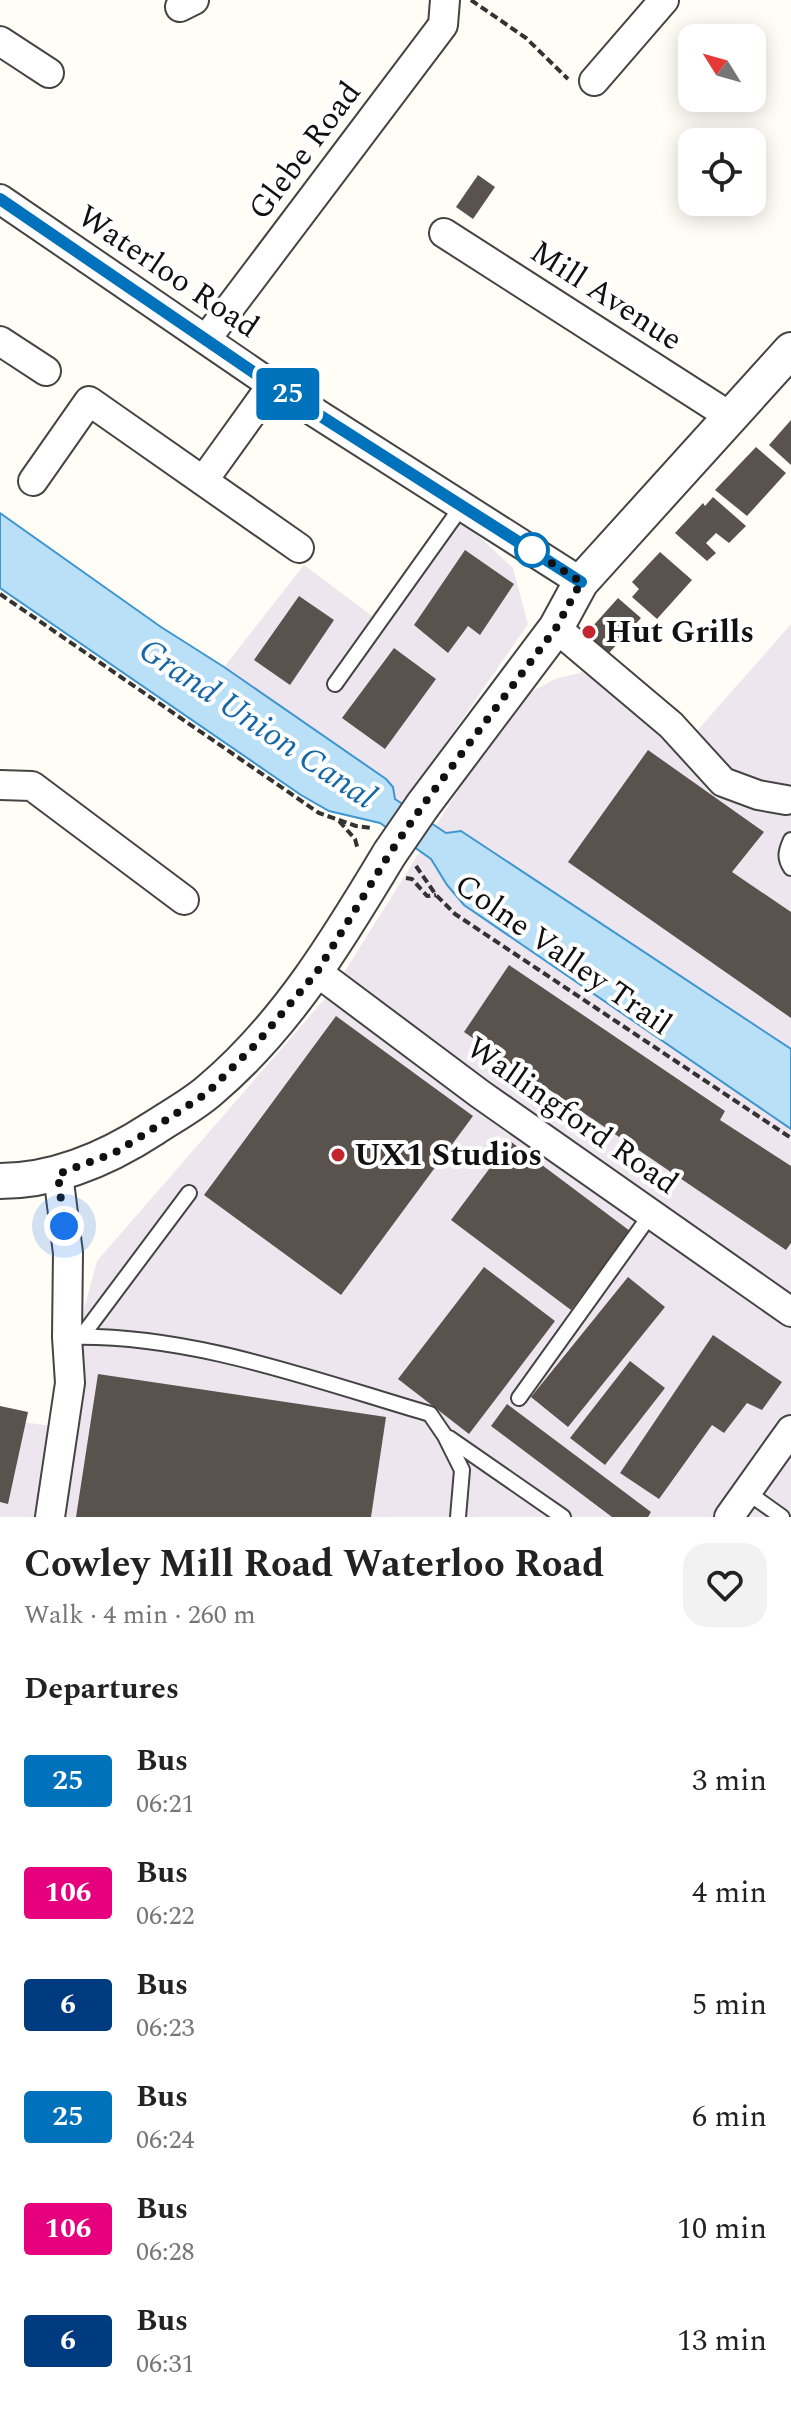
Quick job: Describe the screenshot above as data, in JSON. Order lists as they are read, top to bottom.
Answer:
{
  "streets": {
    "street": [
      "Glebe Road",
      "Waterloo Road",
      "Mill Avenue",
      "Wallingford Road"
    ],
    "path": ["Colne Valley Trail"]
  },
  "crossings": [
    ["Glebe Road", "Waterloo Road"]
  ],
  "water": ["Grand Union Canal"],
  "places": ["Hut Grills", "UX1 Studios"],
  "lines": ["bus line 25"],
  "north": "top left",
  "page": {
    "on_map": "25",
    "heading": [
      ["Cowley Mill Road Waterloo Road", "Walk · 4 min · 260 m"],
      "Departures"
    ],
    "list": [
      {
        "mark": "25",
        "name": "Bus",
        "note": "06:21",
        "value": "3 min"
      },
      {
        "mark": "106",
        "name": "Bus",
        "note": "06:22",
        "value": "4 min"
      },
      {
        "mark": "6",
        "name": "Bus",
        "note": "06:23",
        "value": "5 min"
      },
      {
        "mark": "25",
        "name": "Bus",
        "note": "06:24",
        "value": "6 min"
      },
      {
        "mark": "106",
        "name": "Bus",
        "note": "06:28",
        "value": "10 min"
      },
      {
        "mark": "6",
        "name": "Bus",
        "note": "06:31",
        "value": "13 min"
      }
    ]
  }
}
